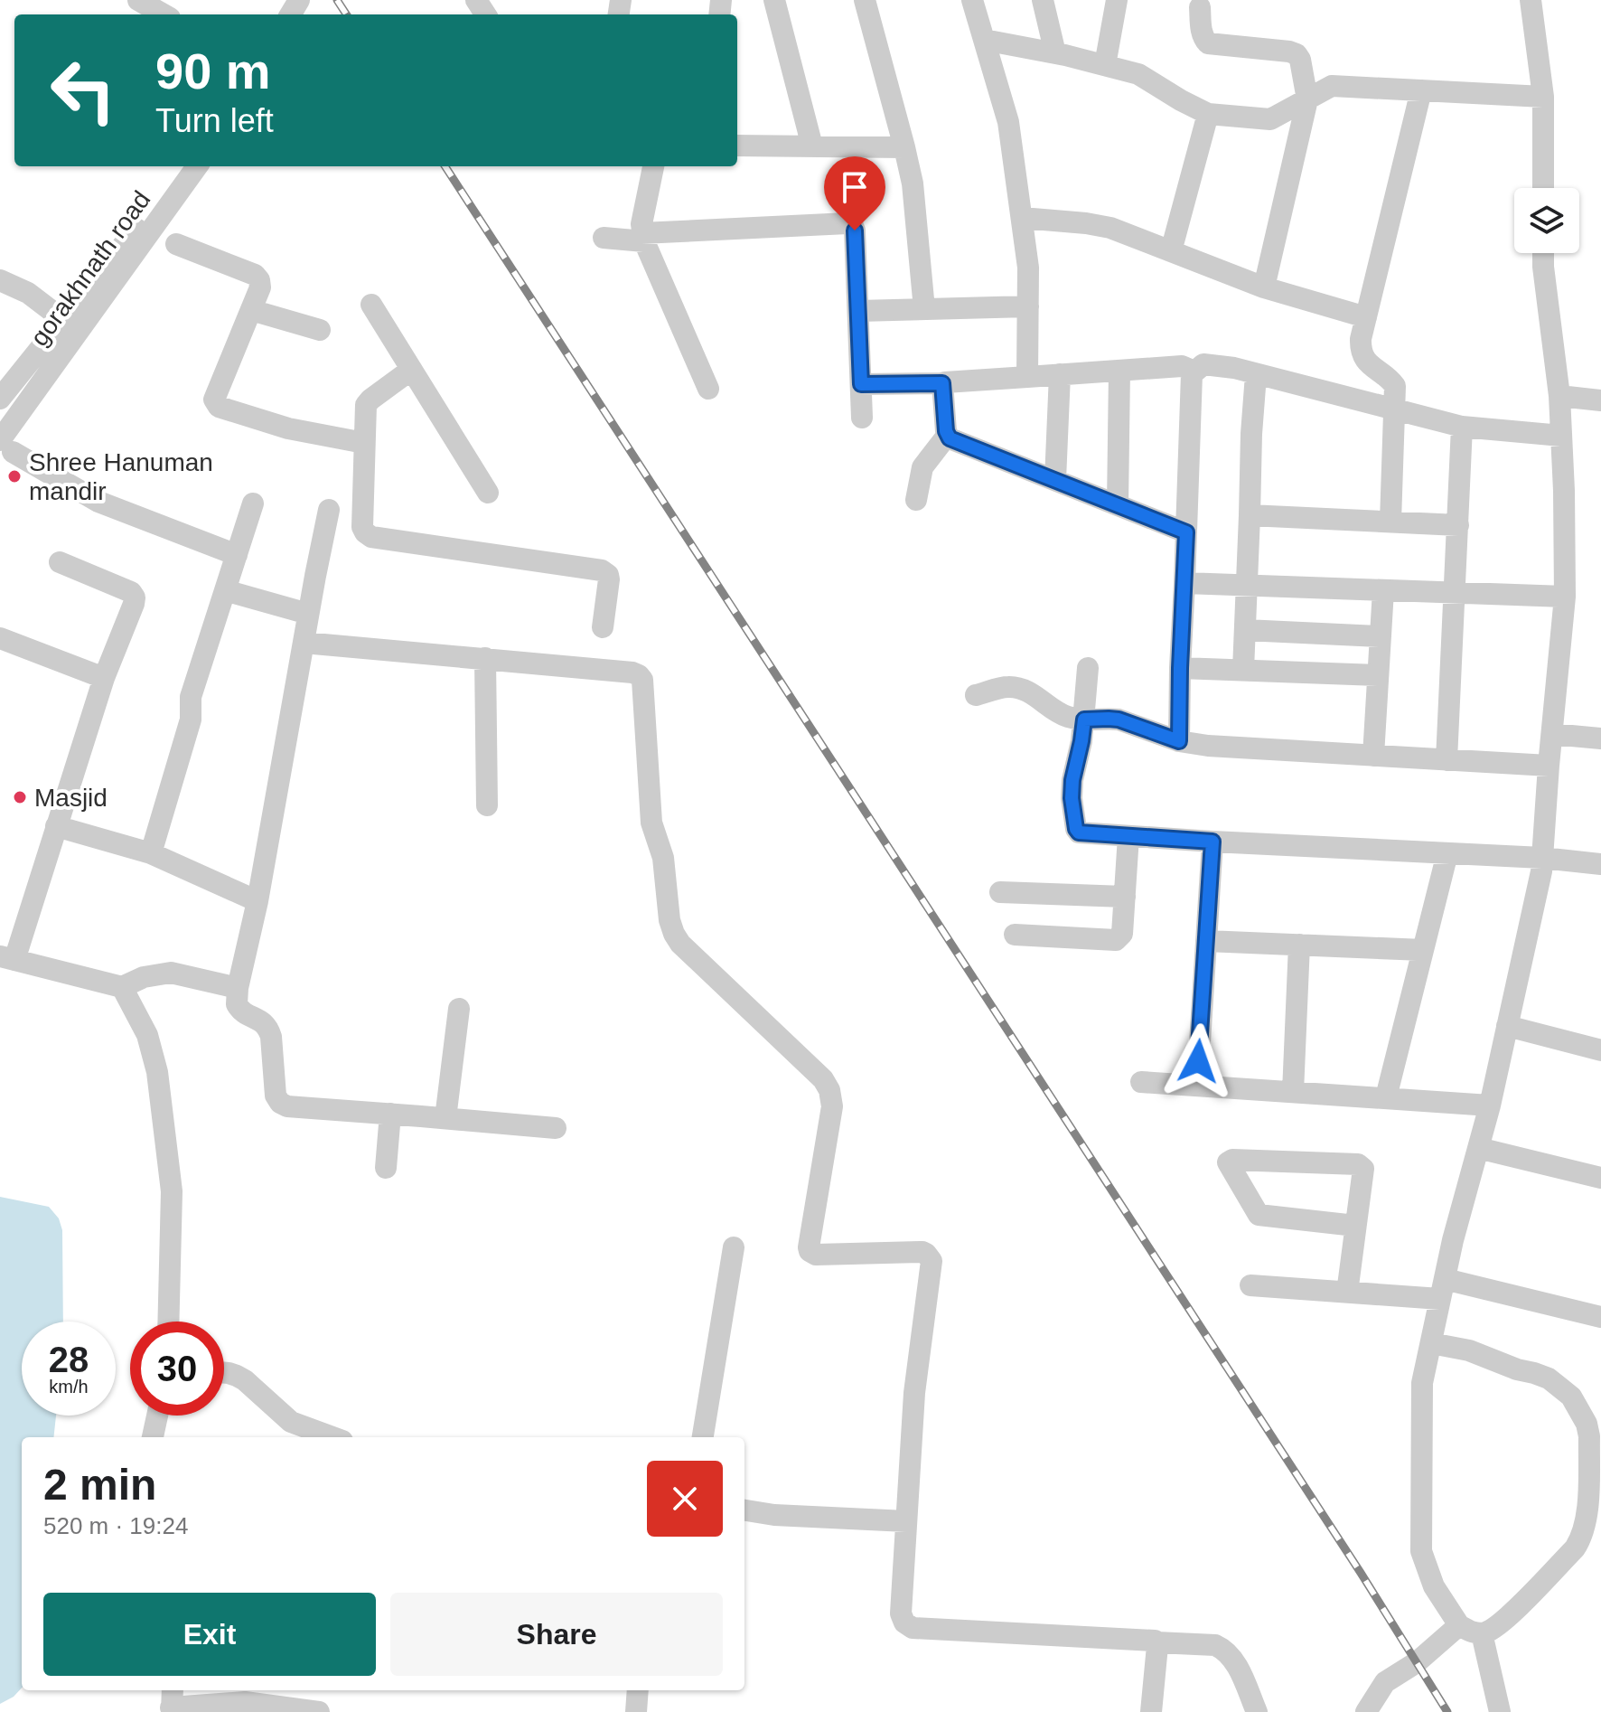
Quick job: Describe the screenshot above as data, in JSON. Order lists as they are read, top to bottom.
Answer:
{
  "streets": {
    "street": ["gorakhnath road"]
  },
  "places": ["Shree Hanuman mandir", "Masjid"],
  "page": {
    "turn": ["90 m", "Turn left"],
    "speed": "28 km/h",
    "limit": "30",
    "heading": ["2 min", "520 m · 19:24"],
    "buttons": ["Exit", "Share"]
  }
}
